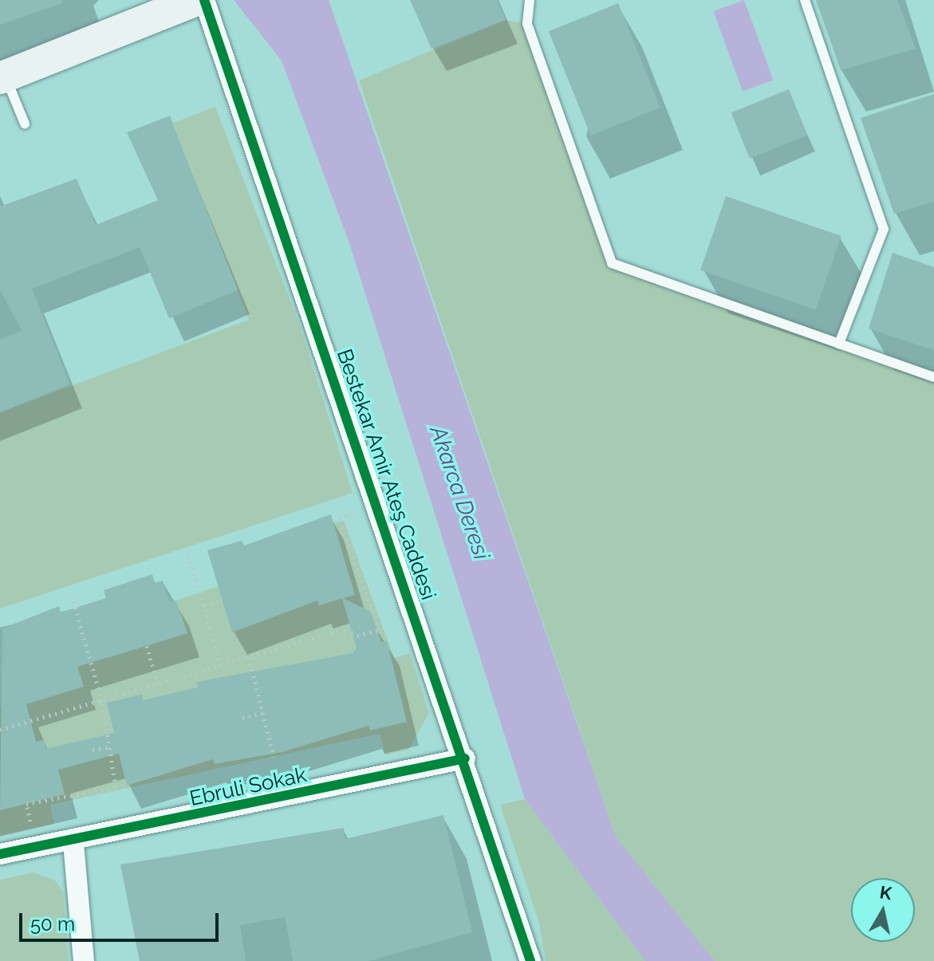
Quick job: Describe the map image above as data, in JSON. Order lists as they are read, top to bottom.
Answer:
{
  "streets": {
    "street": ["Bestekar Amir Ateş Caddesi", "Ebruli Sokak"]
  },
  "crossings": [
    ["Bestekar Amir Ateş Caddesi", "Ebruli Sokak"]
  ],
  "water": ["Akarca Deresi"],
  "scale_bar": "50 m",
  "north": "top"
}
